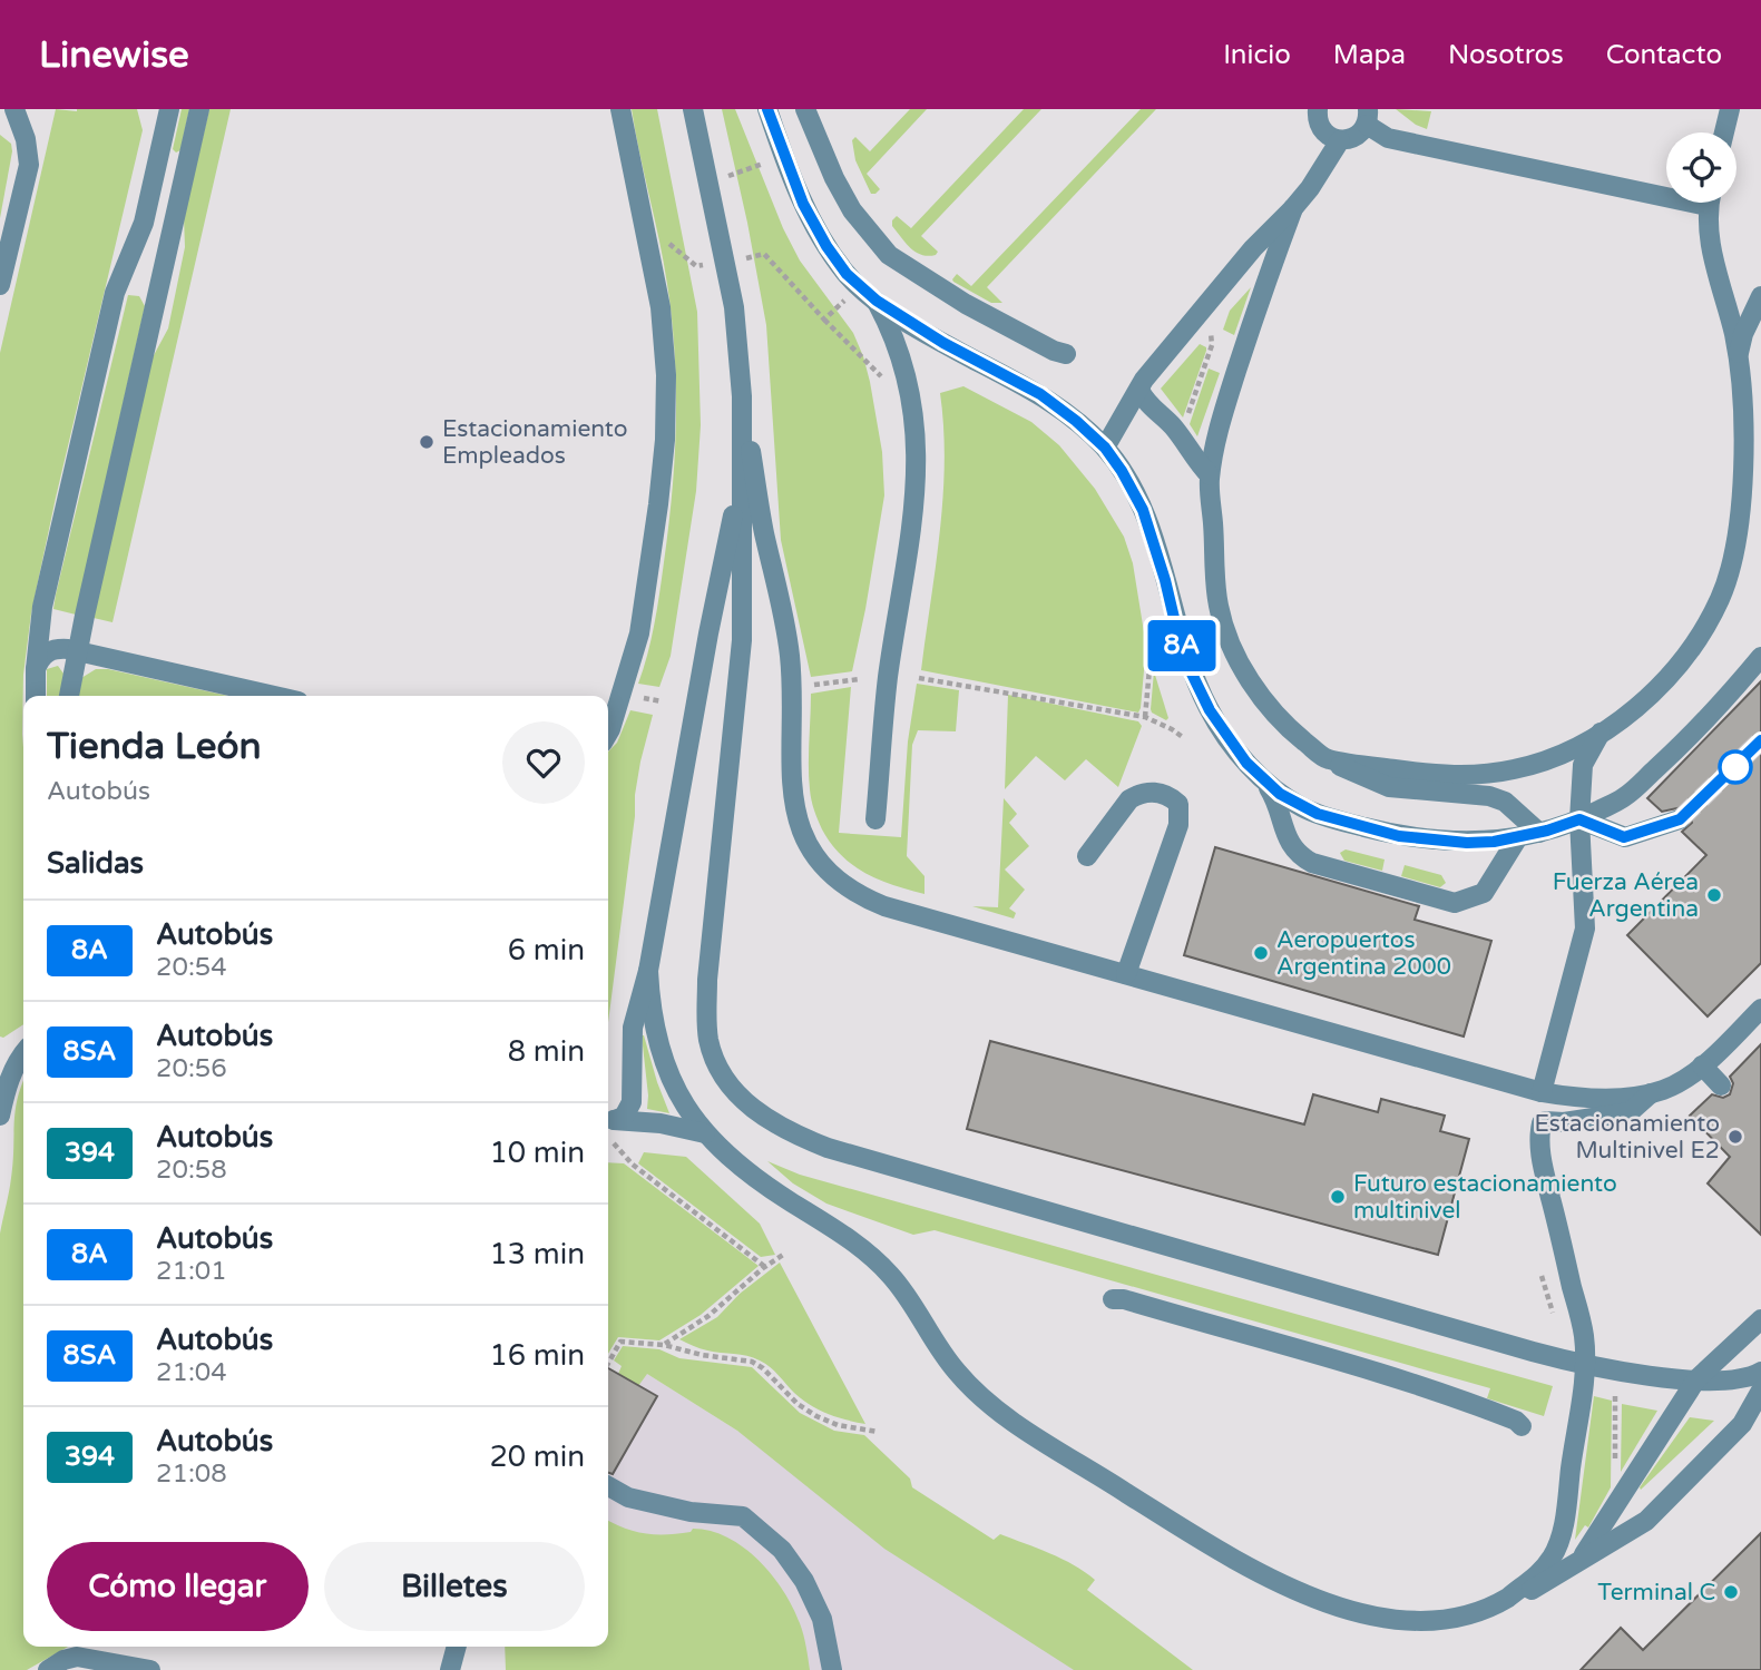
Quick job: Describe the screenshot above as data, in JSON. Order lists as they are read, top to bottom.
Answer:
{
  "places": [
    "Estacionamiento Empleados",
    "Fuerza Aérea Argentina",
    "Aeropuertos Argentina 2000",
    "Estacionamiento Multinivel E2",
    "Futuro estacionamiento multinivel",
    "Terminal C"
  ],
  "lines": ["bus line 8A"],
  "page": {
    "header": "Linewise",
    "nav": [
      "Inicio",
      "Mapa",
      "Nosotros",
      "Contacto"
    ],
    "on_map": "8A",
    "heading": [
      ["Tienda León", "Autobús"],
      "Salidas"
    ],
    "list": [
      {
        "mark": "8A",
        "name": "Autobús",
        "note": "20:54",
        "value": "6 min"
      },
      {
        "mark": "8SA",
        "name": "Autobús",
        "note": "20:56",
        "value": "8 min"
      },
      {
        "mark": "394",
        "name": "Autobús",
        "note": "20:58",
        "value": "10 min"
      },
      {
        "mark": "8A",
        "name": "Autobús",
        "note": "21:01",
        "value": "13 min"
      },
      {
        "mark": "8SA",
        "name": "Autobús",
        "note": "21:04",
        "value": "16 min"
      },
      {
        "mark": "394",
        "name": "Autobús",
        "note": "21:08",
        "value": "20 min"
      }
    ],
    "buttons": ["Cómo llegar", "Billetes"]
  }
}
